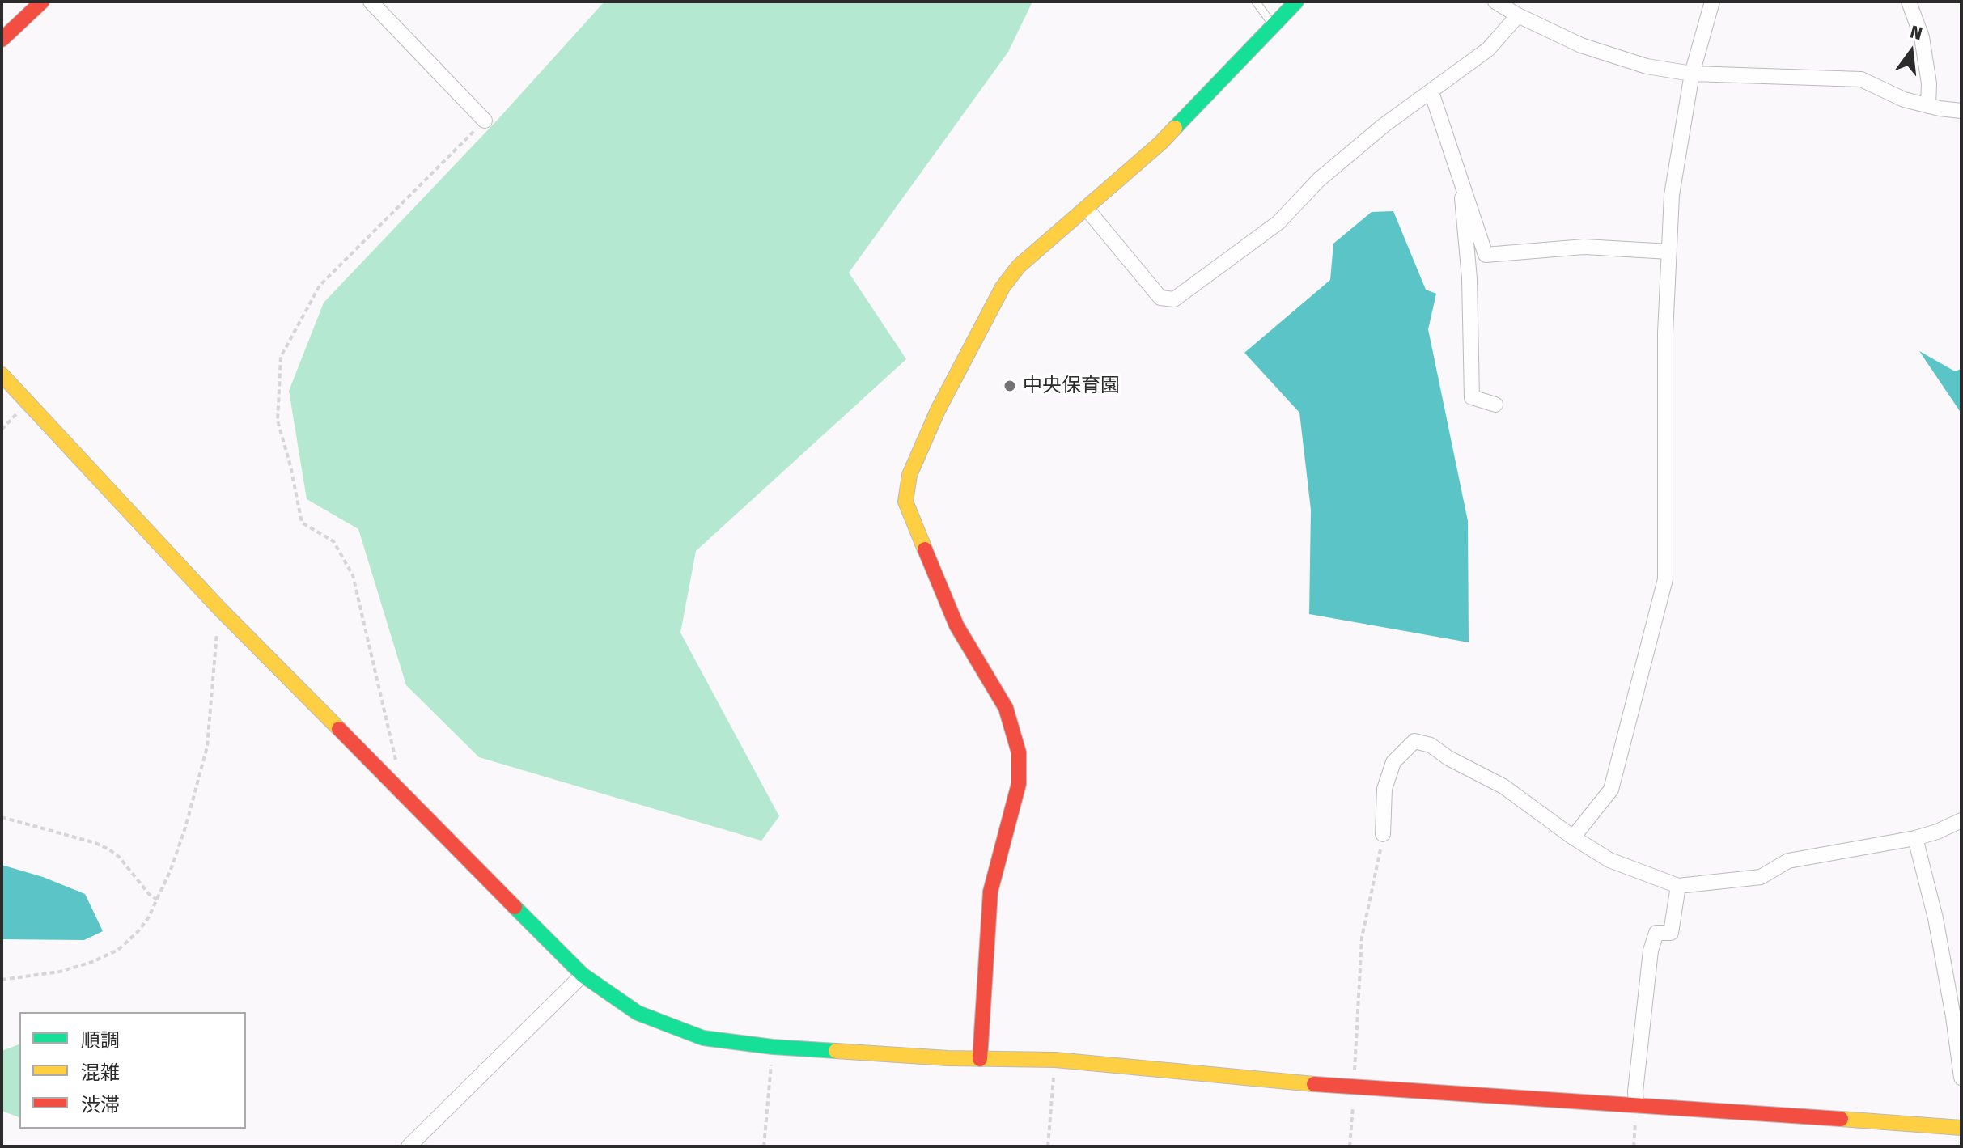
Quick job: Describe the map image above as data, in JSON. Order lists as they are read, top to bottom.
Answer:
{
  "places": ["中央保育園"],
  "legend": ["順調", "混雑", "渋滞"],
  "north": "top"
}
